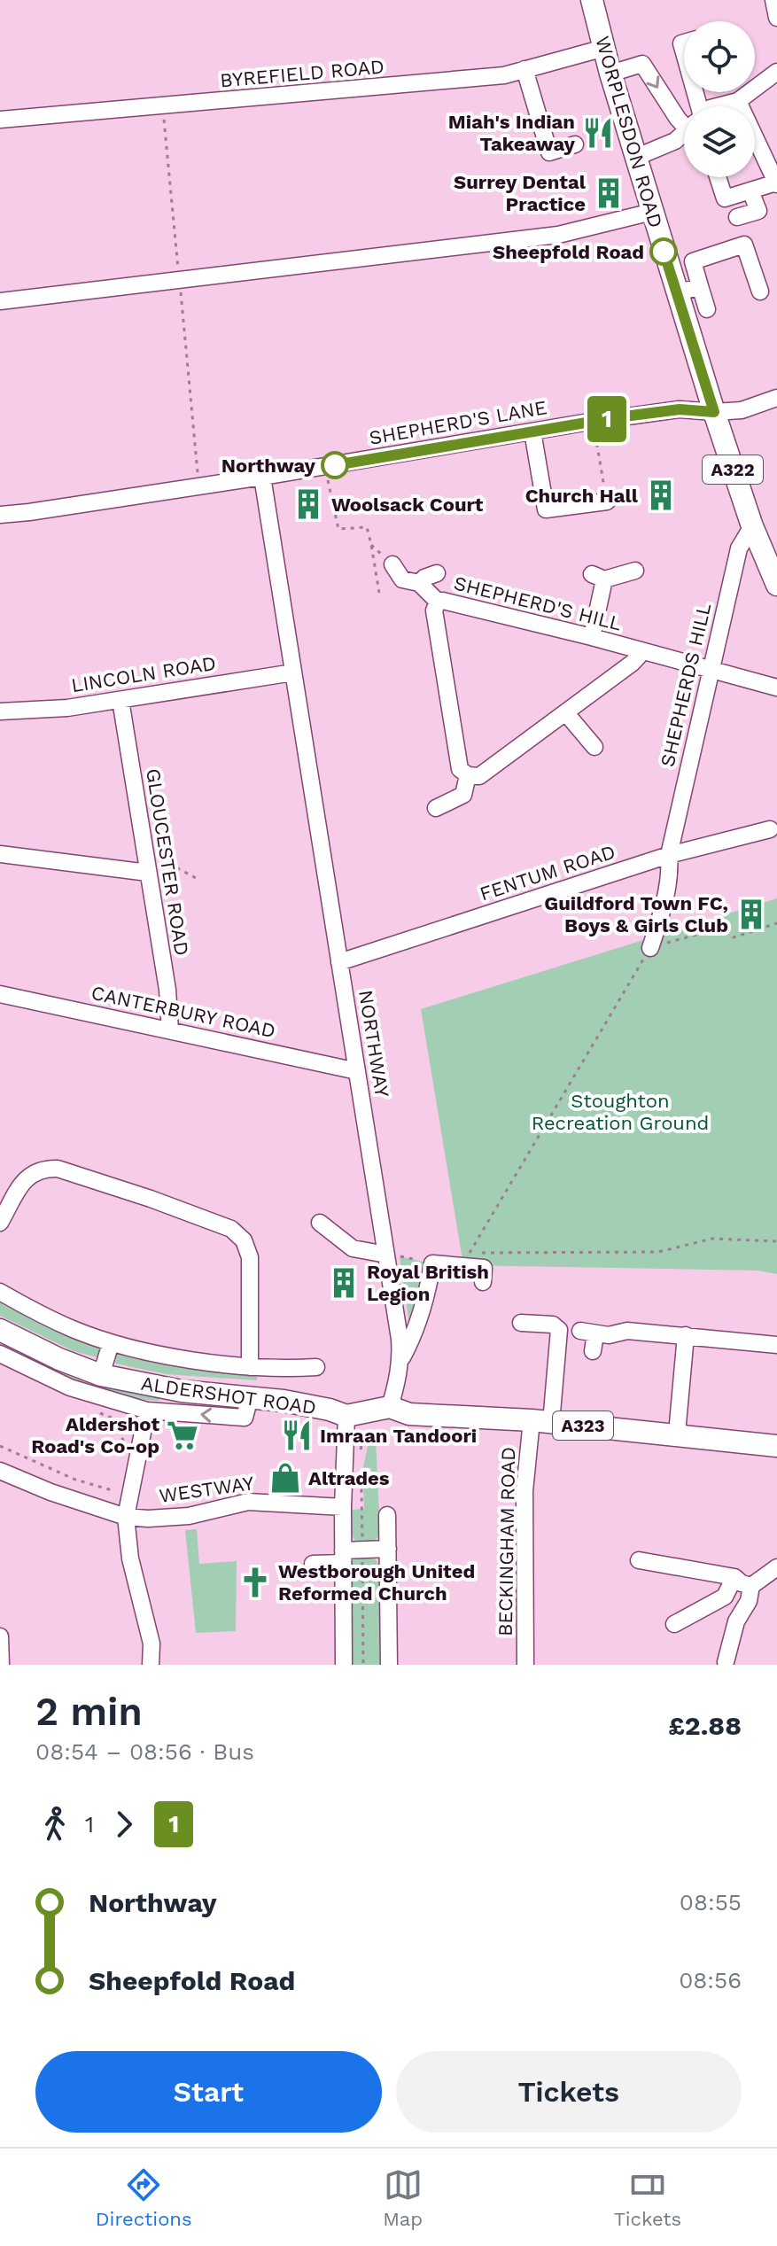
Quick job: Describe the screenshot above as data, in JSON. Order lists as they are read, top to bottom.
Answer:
{
  "streets": {
    "main road": [
      "WORPLESDON ROAD",
      "A322",
      "ALDERSHOT ROAD",
      "A323"
    ],
    "street": [
      "BYREFIELD ROAD",
      "SHEPHERD'S LANE",
      "SHEPHERD'S HILL",
      "LINCOLN ROAD",
      "SHEPHERDS HILL",
      "GLOUCESTER ROAD",
      "FENTUM ROAD",
      "CANTERBURY ROAD",
      "NORTHWAY",
      "WESTWAY",
      "BECKINGHAM ROAD"
    ]
  },
  "crossings": [
    ["BYREFIELD ROAD", "WORPLESDON ROAD"],
    ["WORPLESDON ROAD", "SHEPHERD'S LANE"],
    ["WORPLESDON ROAD", "SHEPHERDS HILL"],
    ["SHEPHERD'S LANE", "NORTHWAY"],
    ["SHEPHERD'S HILL", "SHEPHERDS HILL"],
    ["LINCOLN ROAD", "GLOUCESTER ROAD"],
    ["LINCOLN ROAD", "NORTHWAY"],
    ["SHEPHERDS HILL", "FENTUM ROAD"],
    ["GLOUCESTER ROAD", "CANTERBURY ROAD"],
    ["FENTUM ROAD", "NORTHWAY"],
    ["CANTERBURY ROAD", "NORTHWAY"],
    ["NORTHWAY", "ALDERSHOT ROAD"],
    ["ALDERSHOT ROAD", "BECKINGHAM ROAD"]
  ],
  "parks": ["Stoughton Recreation Ground"],
  "places": {
    "restaurant": ["Miah's Indian Takeaway", "Imraan Tandoori"],
    "building": [
      "Surrey Dental Practice",
      "Church Hall",
      "Woolsack Court",
      "Guildford Town FC, Boys & Girls Club",
      "Royal British Legion"
    ],
    "other": ["Sheepfold Road", "Northway"],
    "supermarket": ["Aldershot Road's Co-op"],
    "shop": ["Altrades"],
    "church": ["Westborough United Reformed Church"]
  },
  "lines": ["bus line 1"],
  "page": {
    "on_map": "1",
    "heading": ["2 min", "08:54 – 08:56 · Bus", "£2.88"],
    "legs": ["1", "1"],
    "list": [
      {
        "name": "Northway",
        "value": "08:55"
      },
      {
        "name": "Sheepfold Road",
        "value": "08:56"
      }
    ],
    "buttons": ["Start", "Tickets"],
    "tabs": ["Directions", "Map", "Tickets"]
  }
}
